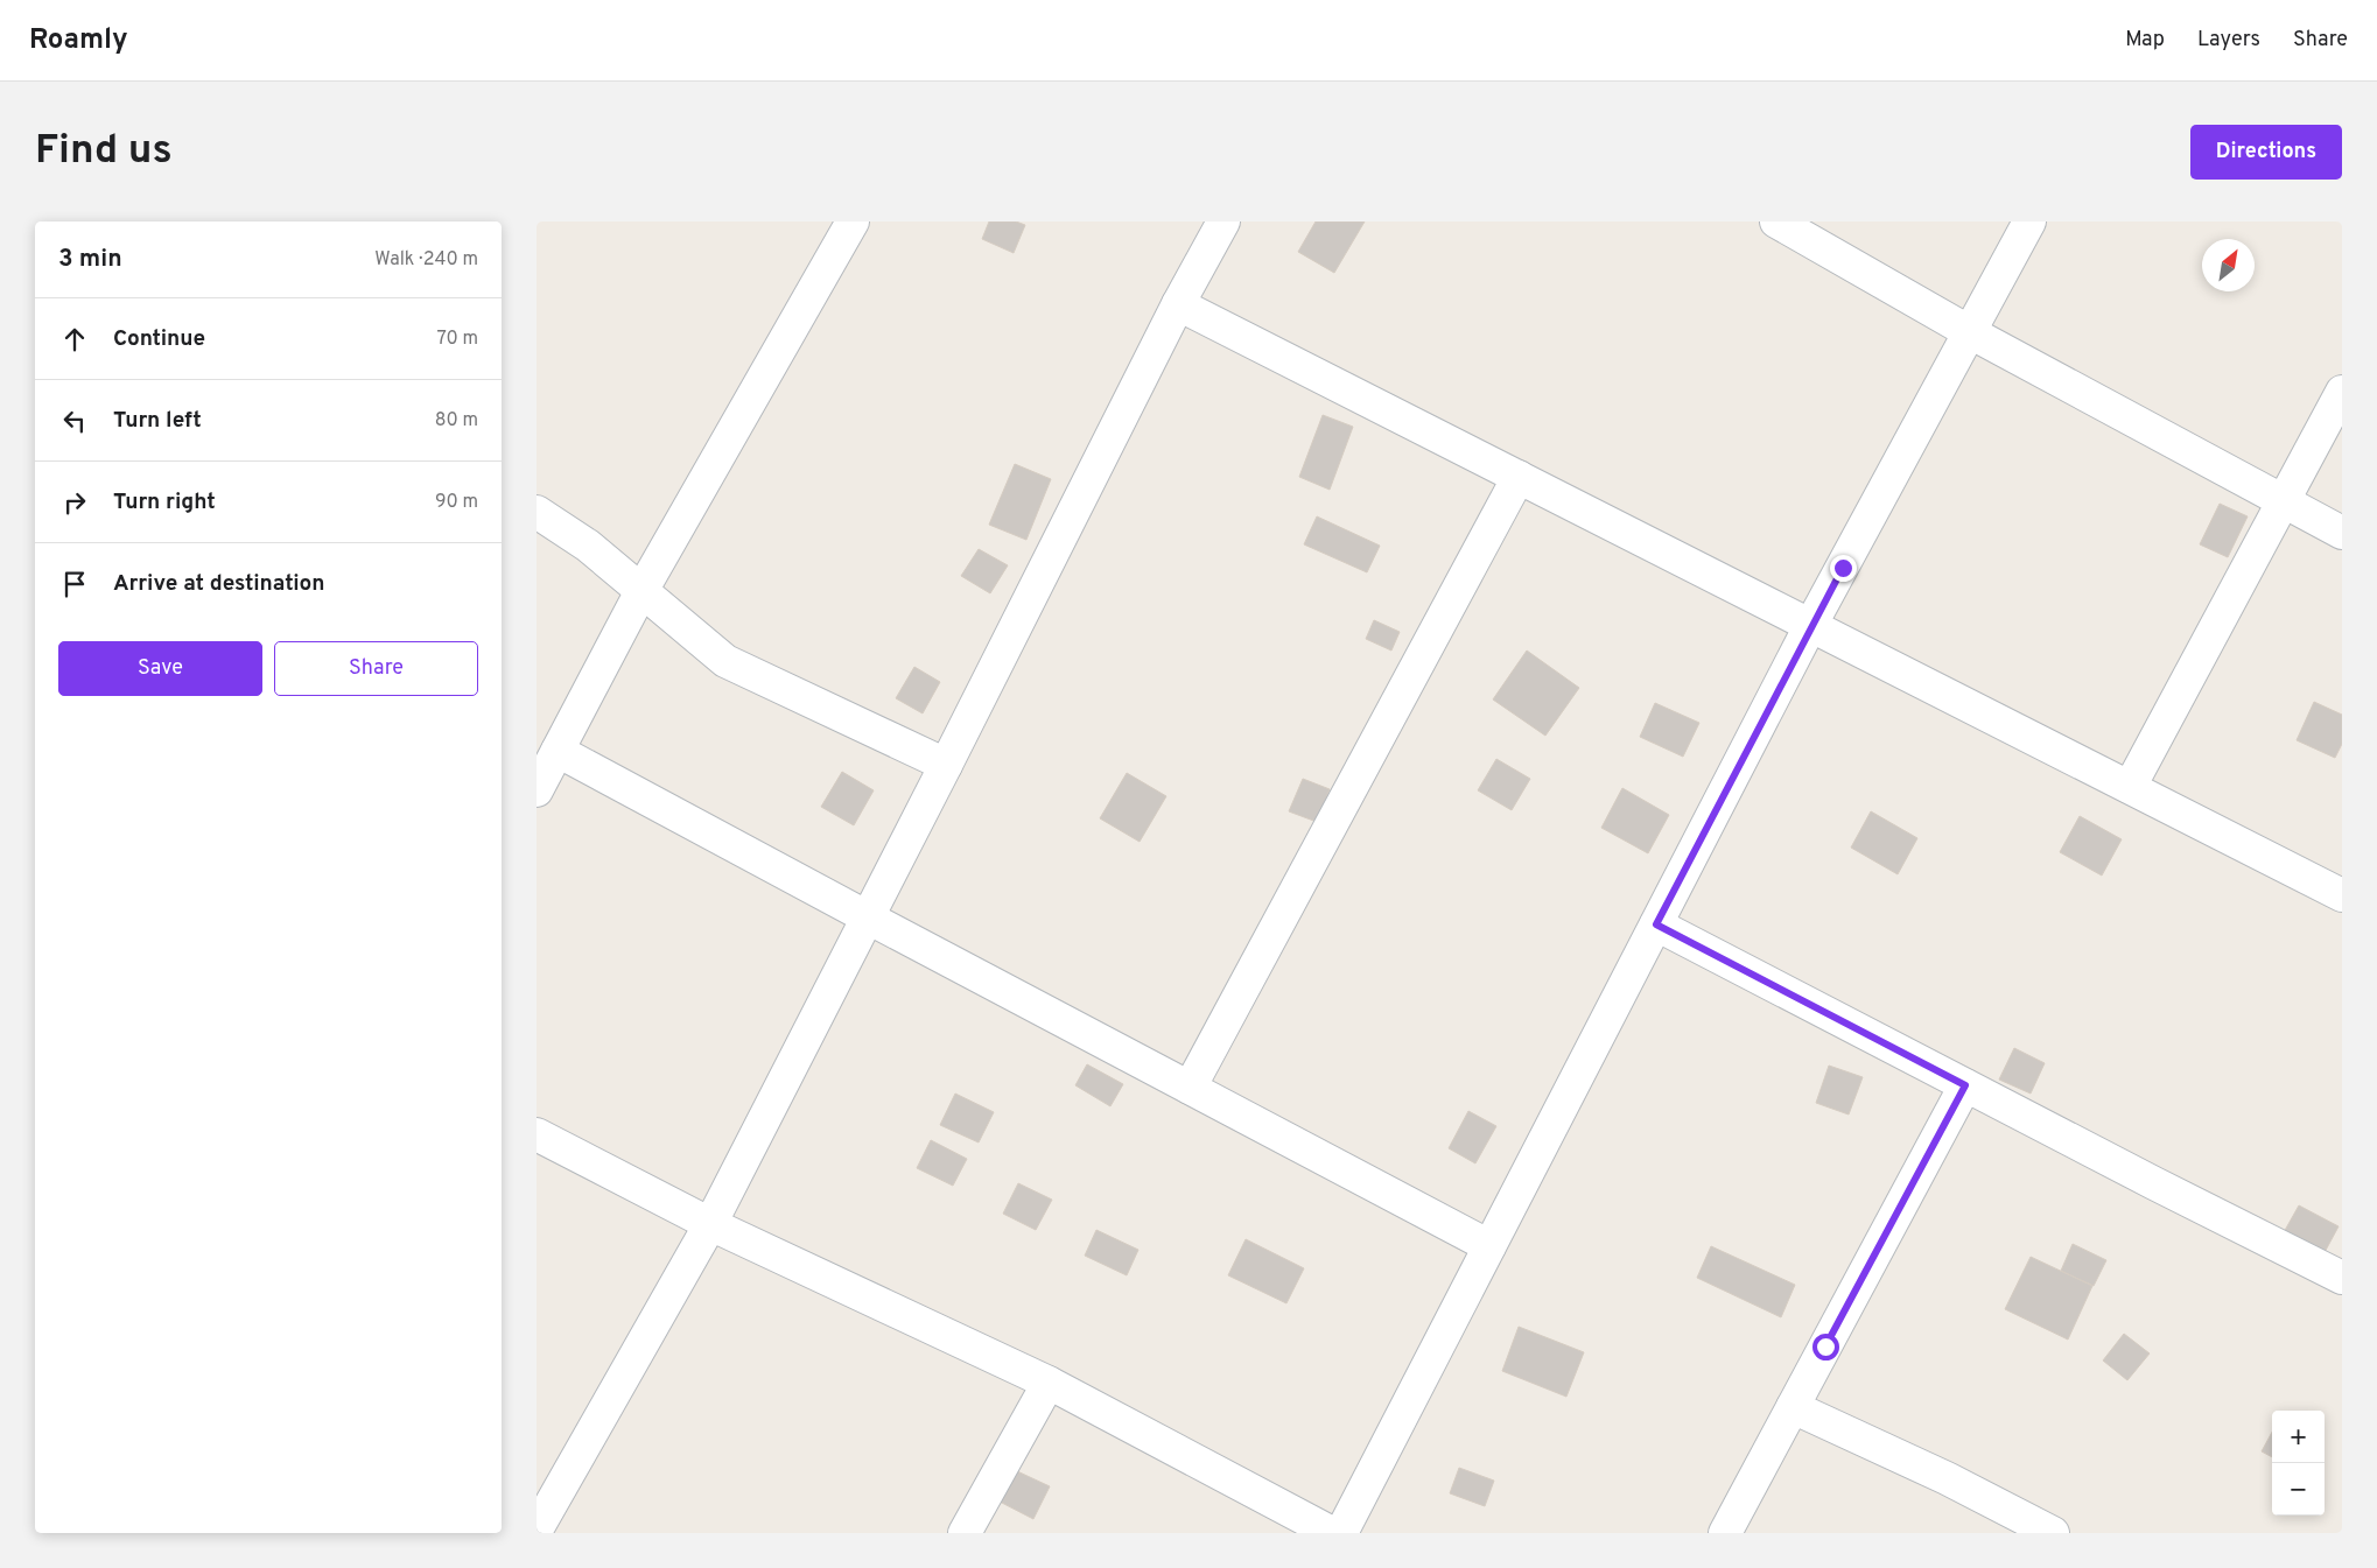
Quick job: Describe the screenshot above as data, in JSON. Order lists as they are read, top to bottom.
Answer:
{
  "north": "top right",
  "page": {
    "header": "Roamly",
    "nav": ["Map", "Layers", "Share"],
    "buttons": [
      "Directions",
      ["Save", "Share"]
    ],
    "title": "Find us",
    "heading": ["3 min", "Walk · 240 m"],
    "list": [
      ["Continue", "70 m"],
      ["Turn left", "80 m"],
      ["Turn right", "90 m"],
      "Arrive at destination"
    ],
    "map_buttons": ["+", "−"]
  }
}
